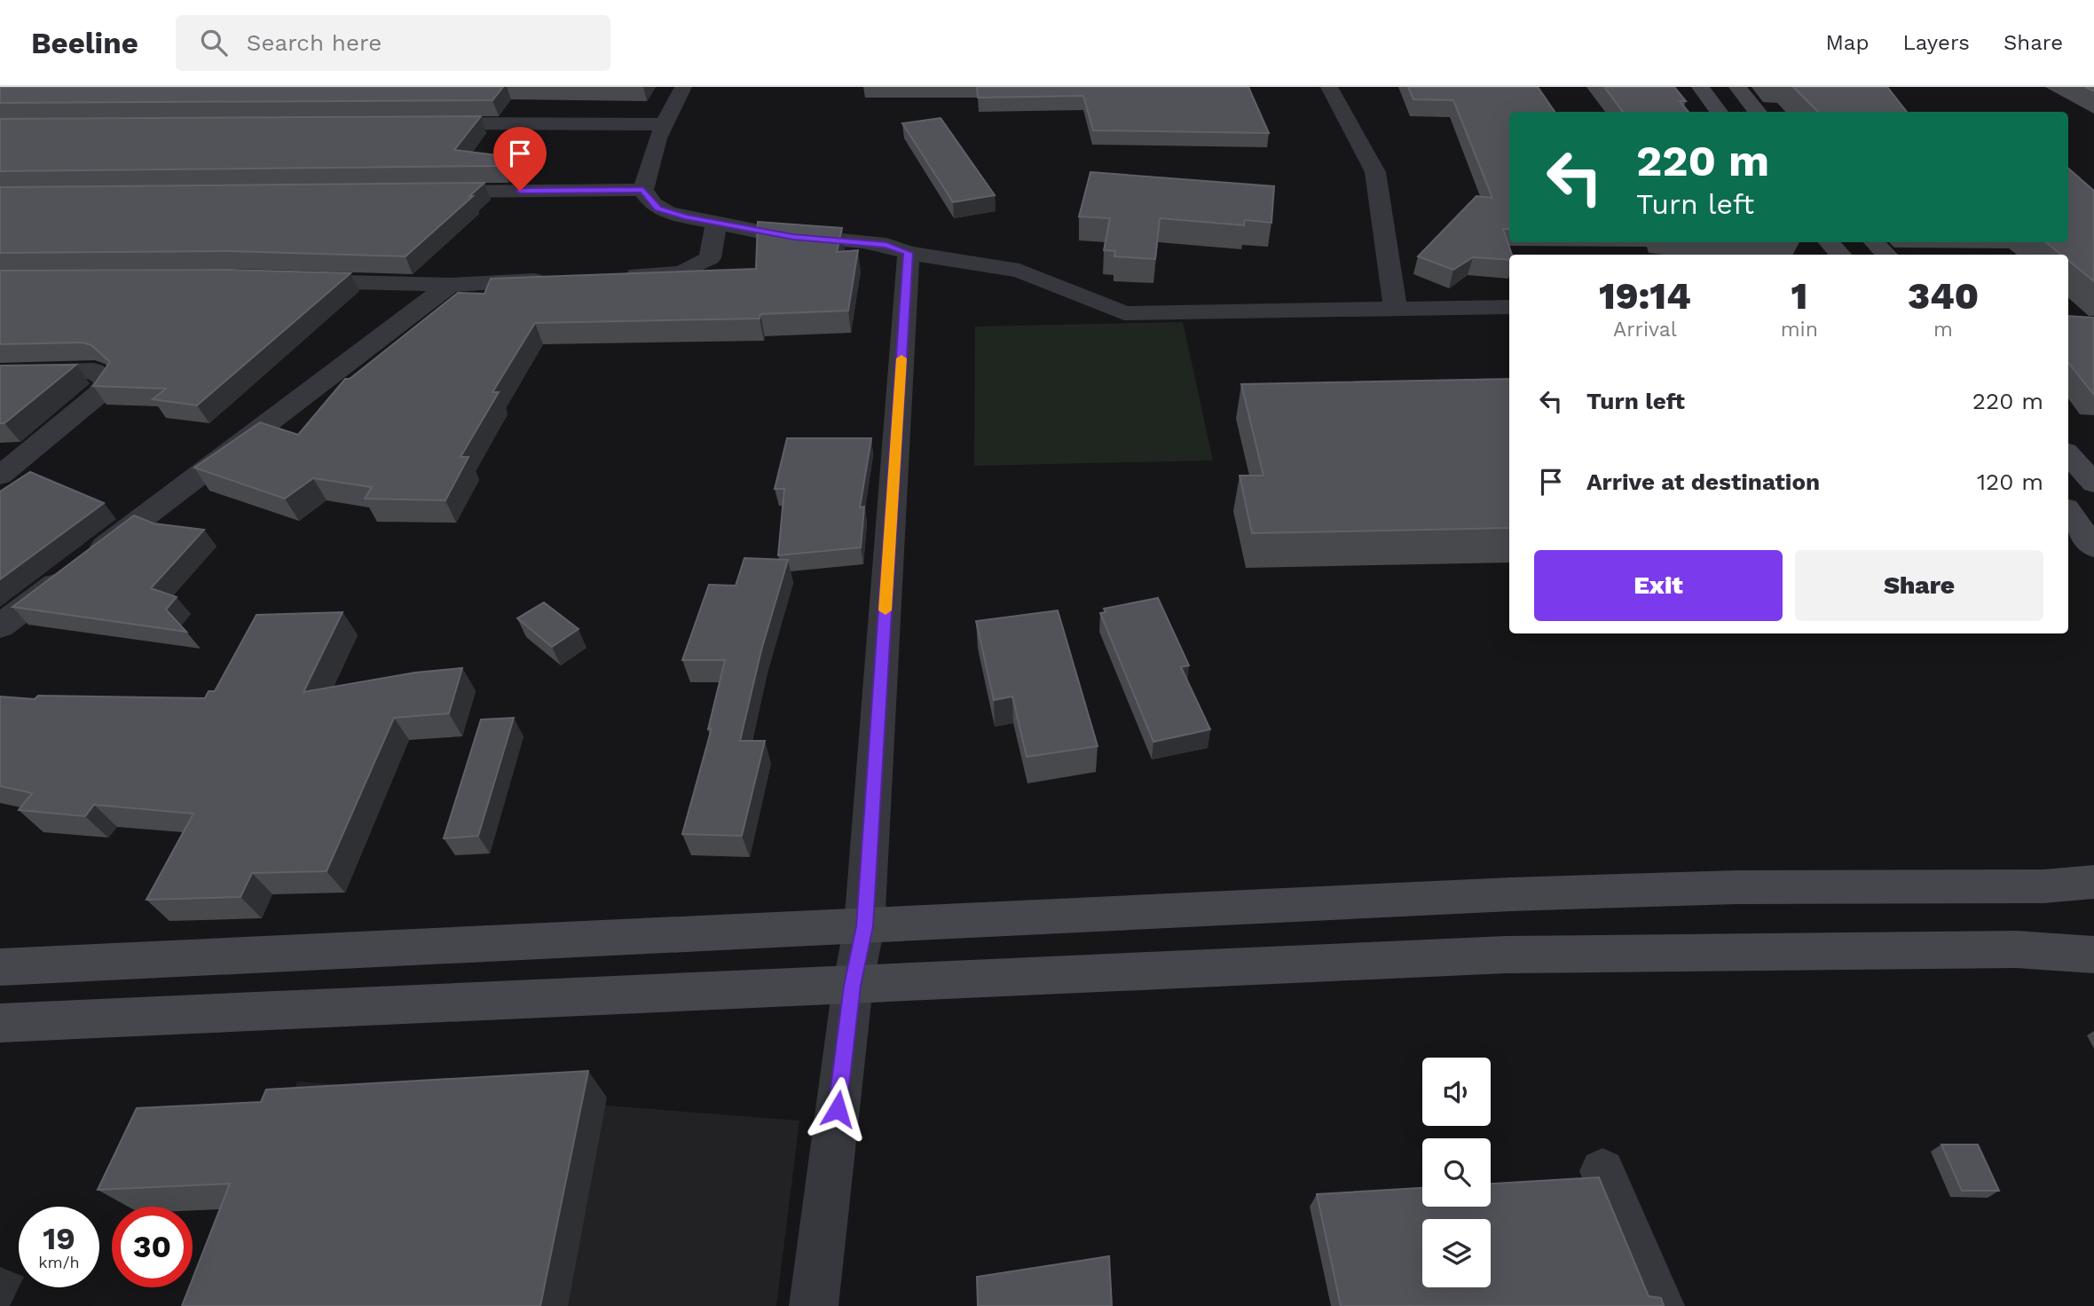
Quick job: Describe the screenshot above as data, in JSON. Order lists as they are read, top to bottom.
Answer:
{
  "page": {
    "header": "Beeline",
    "search": "Search here",
    "nav": ["Map", "Layers", "Share"],
    "turn": ["220 m", "Turn left"],
    "eta": [
      "19:14",
      "Arrival",
      "1",
      "min",
      "340",
      "m"
    ],
    "list": [
      {
        "name": "Turn left",
        "value": "220 m"
      },
      {
        "name": "Arrive at destination",
        "value": "120 m"
      }
    ],
    "buttons": ["Exit", "Share"],
    "speed": "19 km/h",
    "limit": "30"
  }
}
